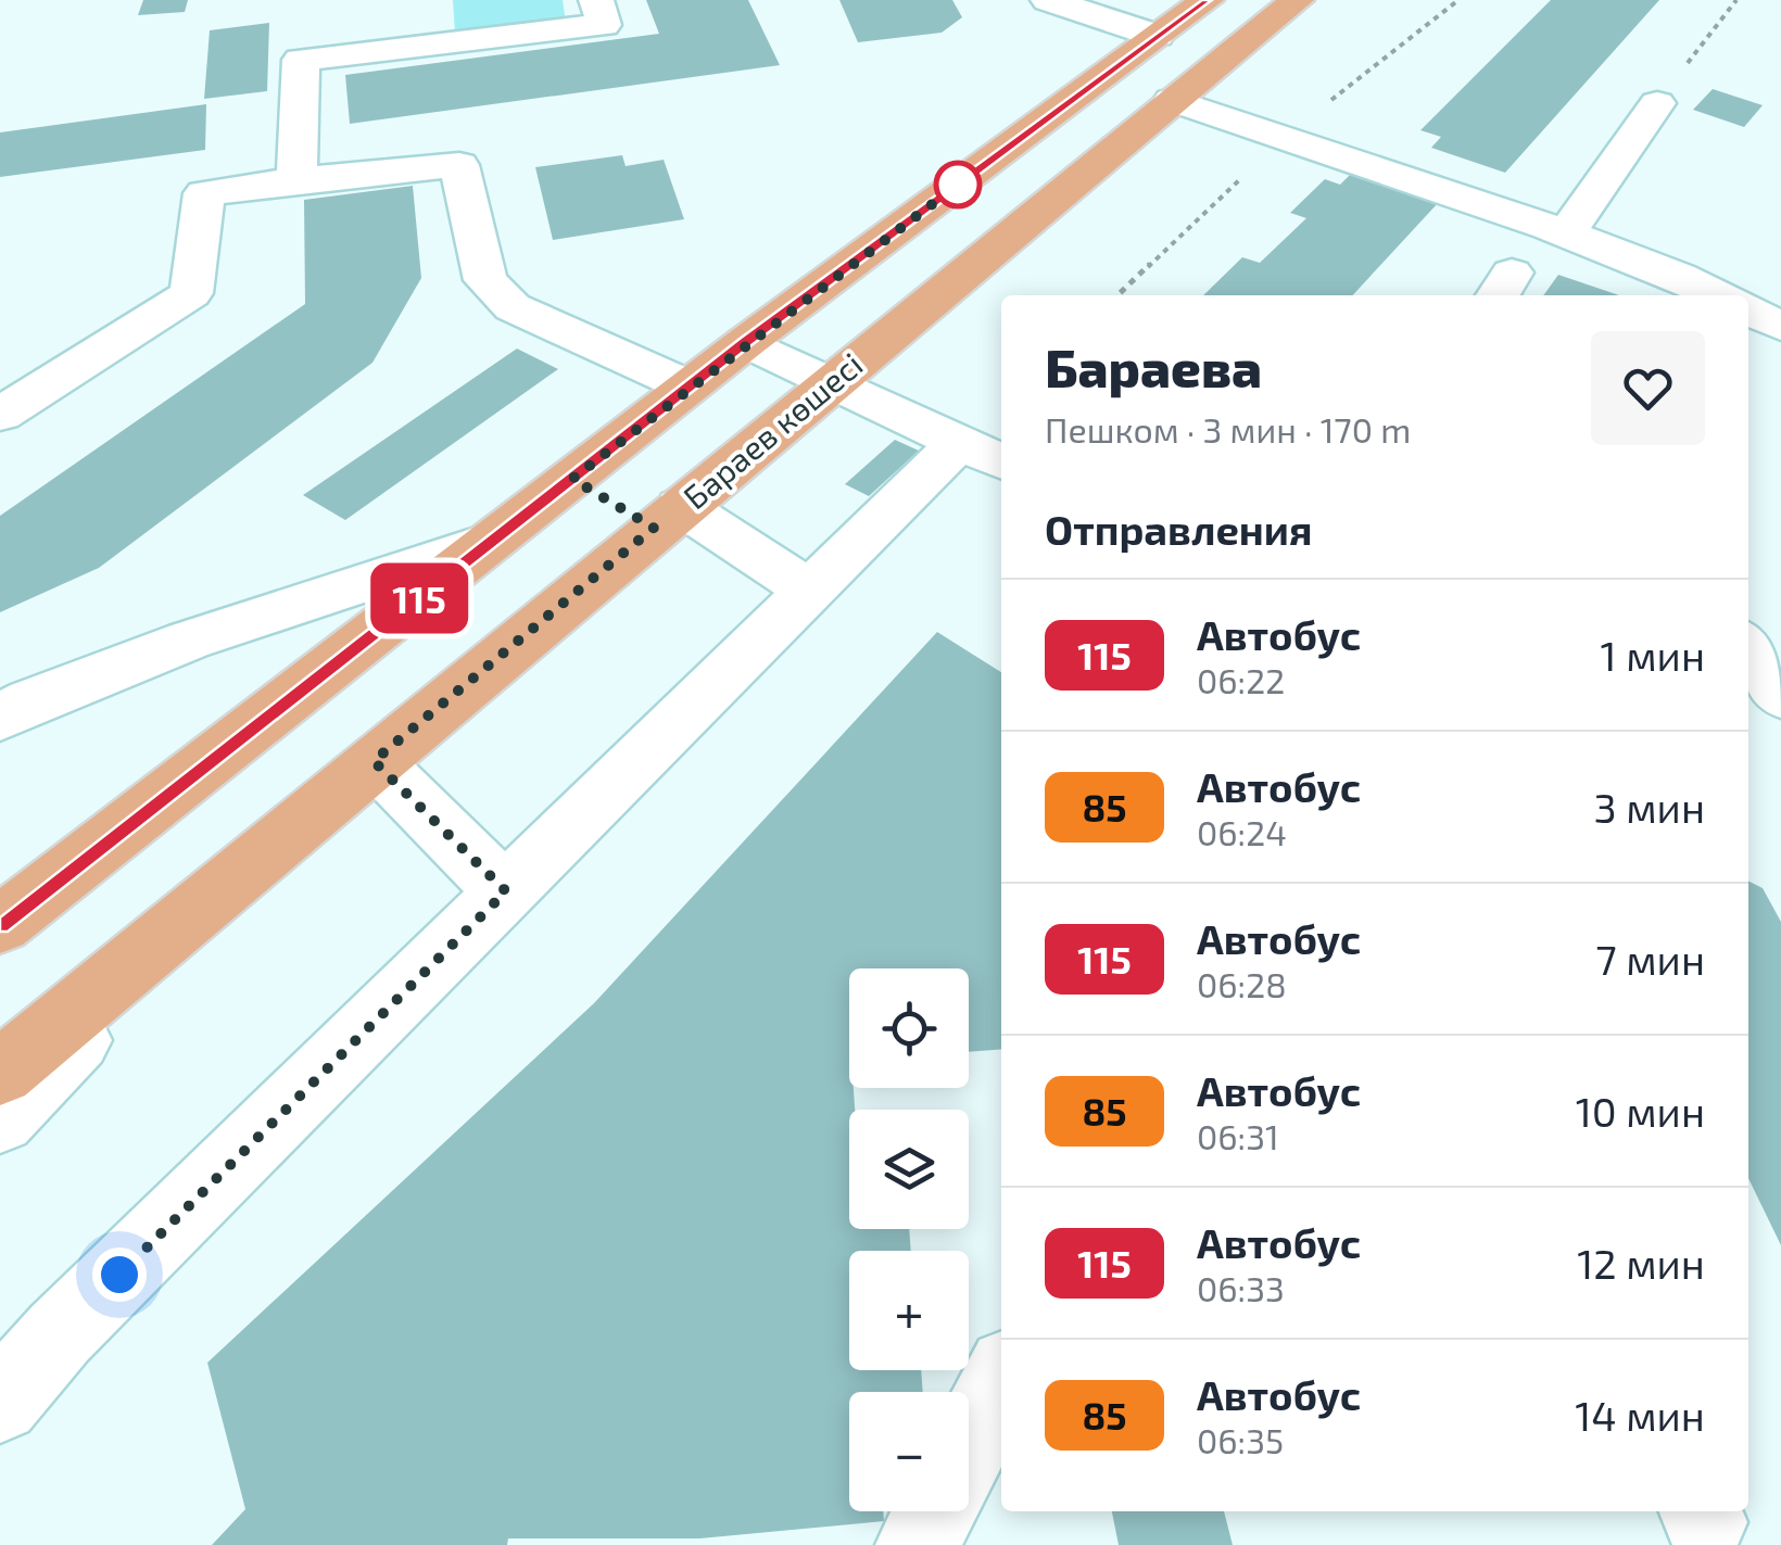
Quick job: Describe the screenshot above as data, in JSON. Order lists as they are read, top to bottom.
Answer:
{
  "streets": {
    "main road": ["Бараев көшесі"]
  },
  "lines": ["bus line 115"],
  "page": {
    "on_map": "115",
    "heading": [
      ["Бараева", "Пешком · 3 мин · 170 m"],
      "Отправления"
    ],
    "list": [
      {
        "mark": "115",
        "name": "Автобус",
        "note": "06:22",
        "value": "1 мин"
      },
      {
        "mark": "85",
        "name": "Автобус",
        "note": "06:24",
        "value": "3 мин"
      },
      {
        "mark": "115",
        "name": "Автобус",
        "note": "06:28",
        "value": "7 мин"
      },
      {
        "mark": "85",
        "name": "Автобус",
        "note": "06:31",
        "value": "10 мин"
      },
      {
        "mark": "115",
        "name": "Автобус",
        "note": "06:33",
        "value": "12 мин"
      },
      {
        "mark": "85",
        "name": "Автобус",
        "note": "06:35",
        "value": "14 мин"
      }
    ],
    "map_buttons": ["+", "−"]
  }
}
